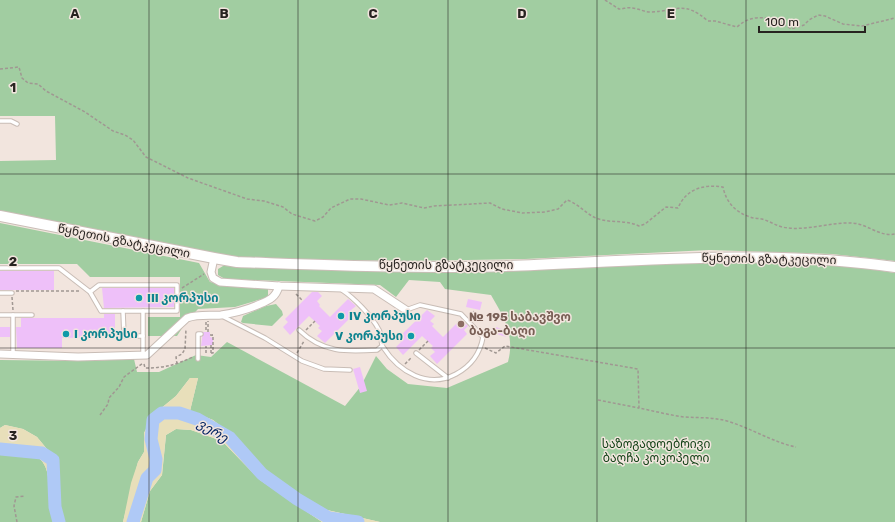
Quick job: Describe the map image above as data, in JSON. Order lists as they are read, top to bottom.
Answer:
{
  "streets": {
    "main road": ["წყნეთის გზატკეცილი"]
  },
  "water": ["ვერე"],
  "parks": ["საზოგადოებრივი ბაღჩა კოკოპელი"],
  "places": [
    "III კორპუსი",
    "IV კორპუსი",
    "№ 195 საბავშვო ბაგა-ბაღი",
    "I კორპუსი",
    "V კორპუსი"
  ],
  "scale_bar": "100 m",
  "grid": {
    "columns": [
      "A",
      "B",
      "C",
      "D",
      "E"
    ],
    "rows": ["1", "2", "3"]
  }
}
